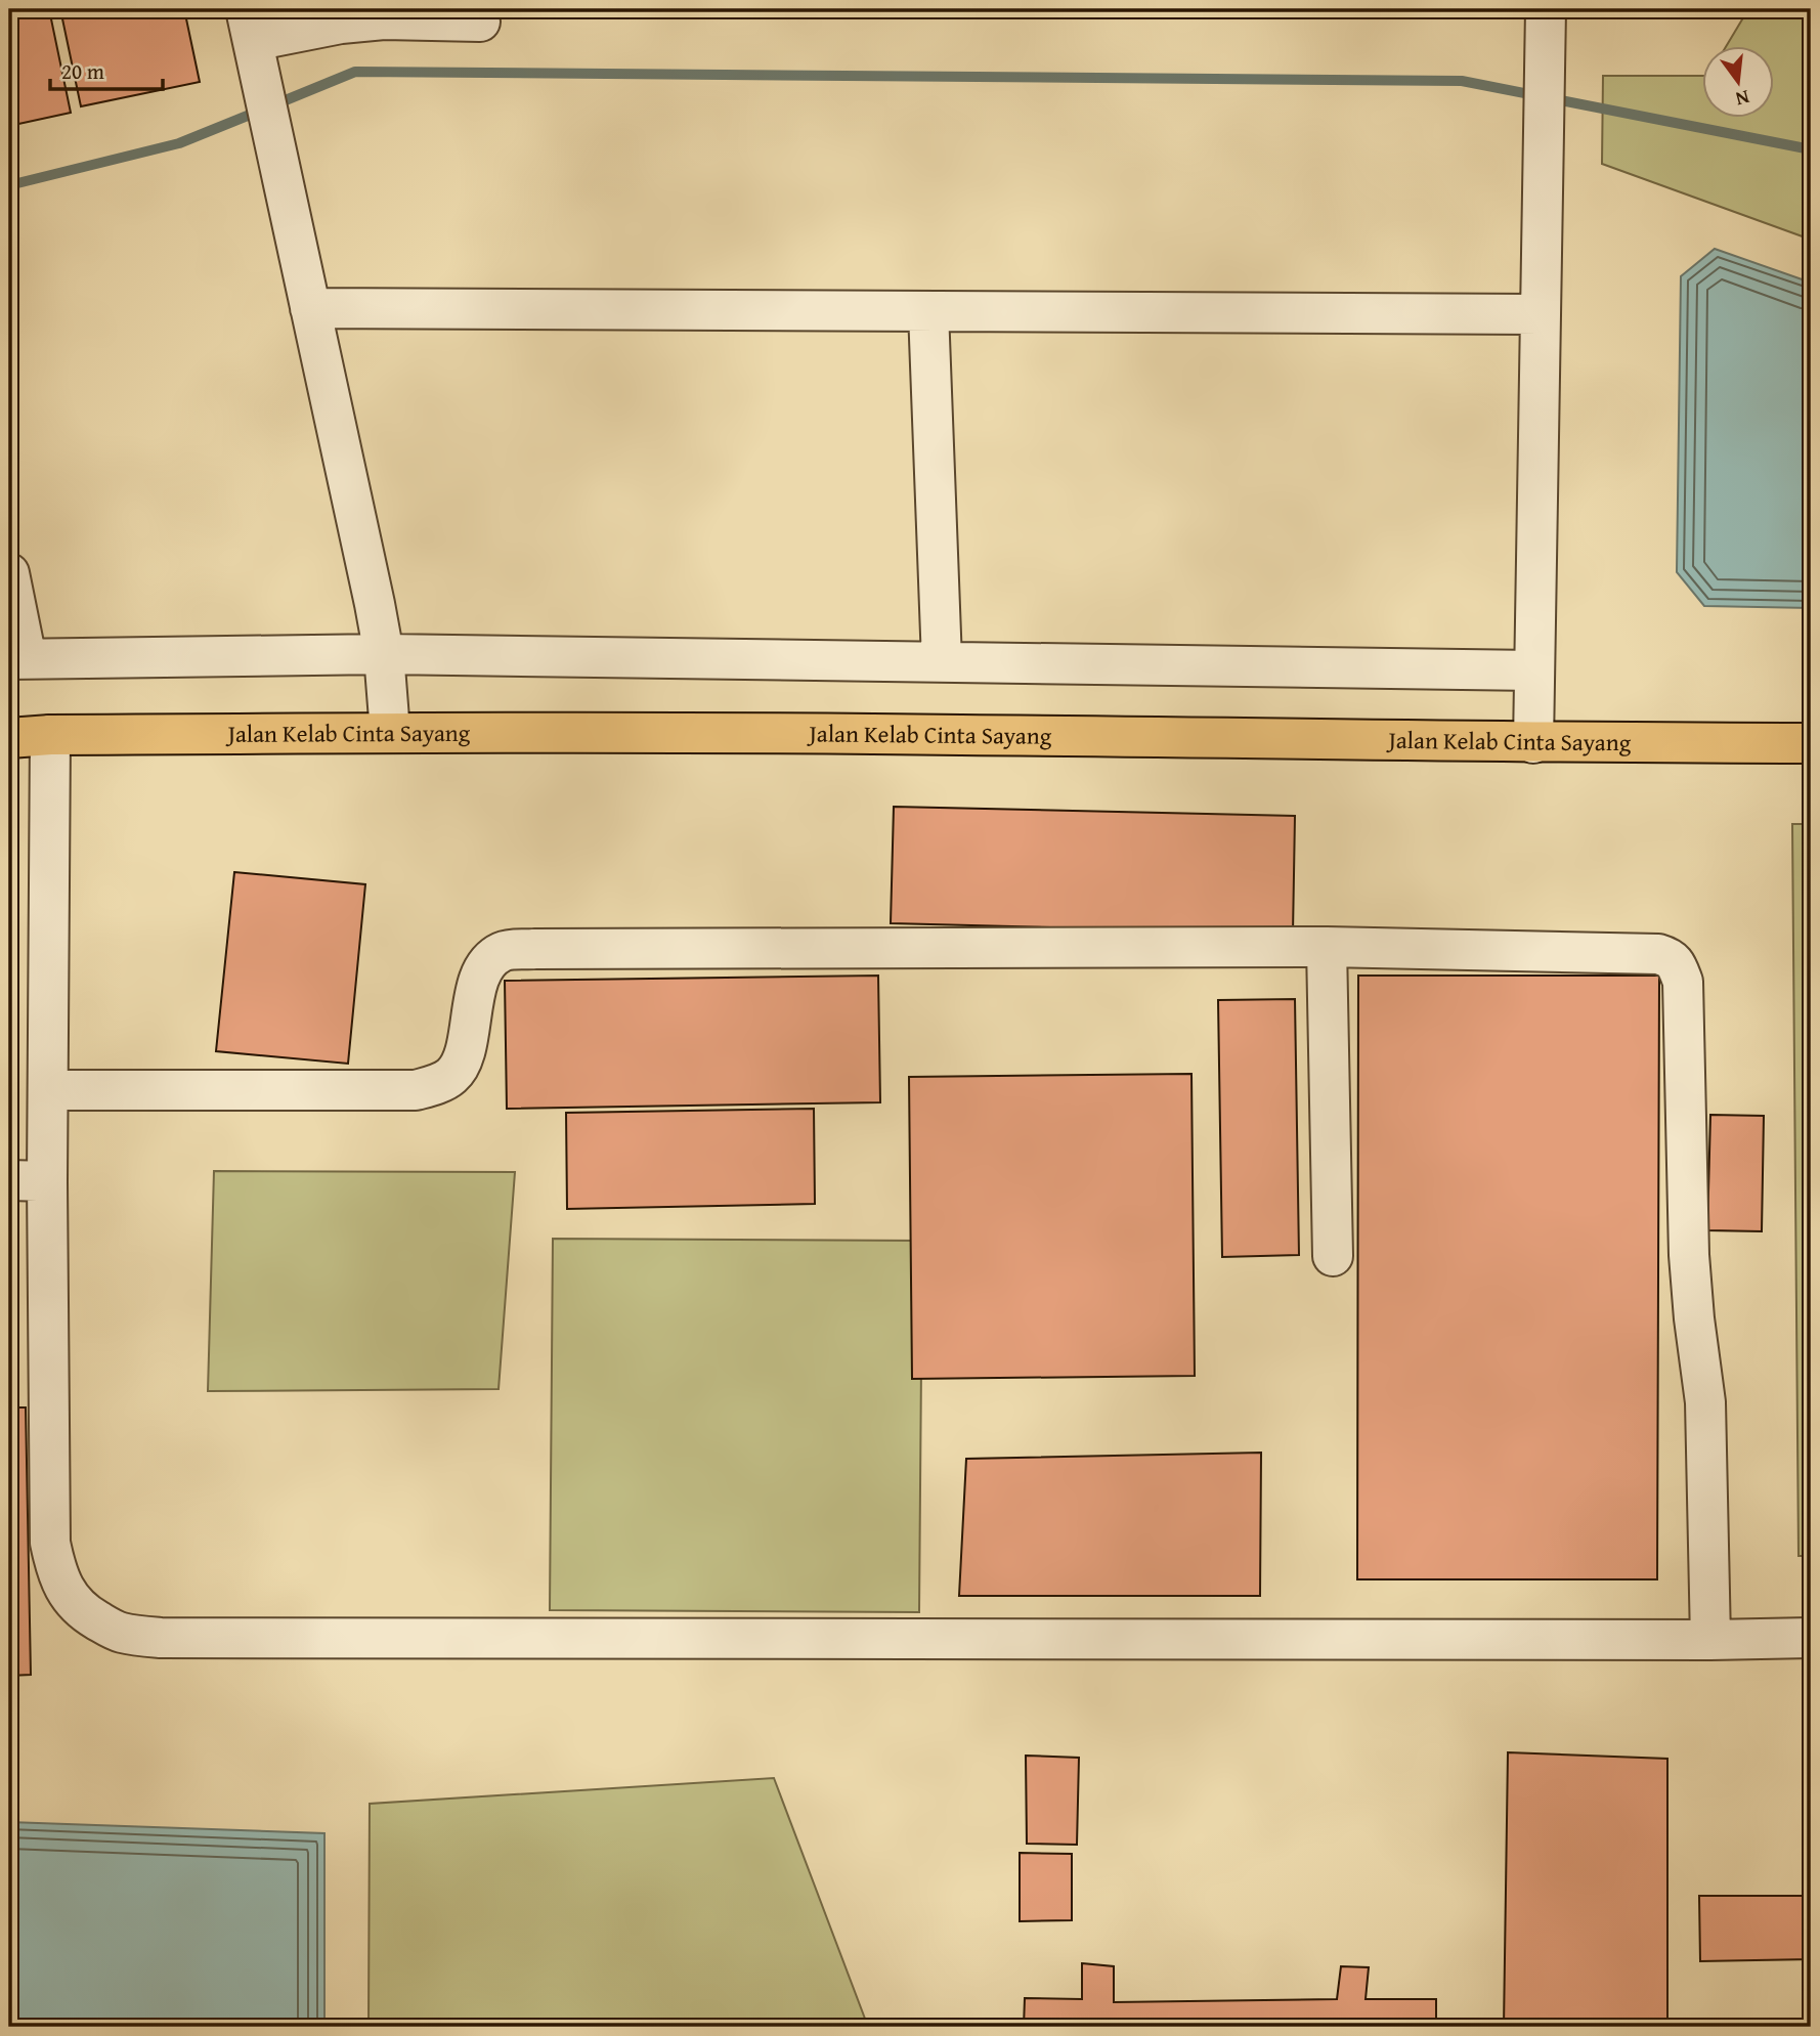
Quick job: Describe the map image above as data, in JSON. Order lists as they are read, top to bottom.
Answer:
{
  "streets": {
    "main road": ["Jalan Kelab Cinta Sayang"]
  },
  "scale_bar": "20 m",
  "north": "bottom"
}
